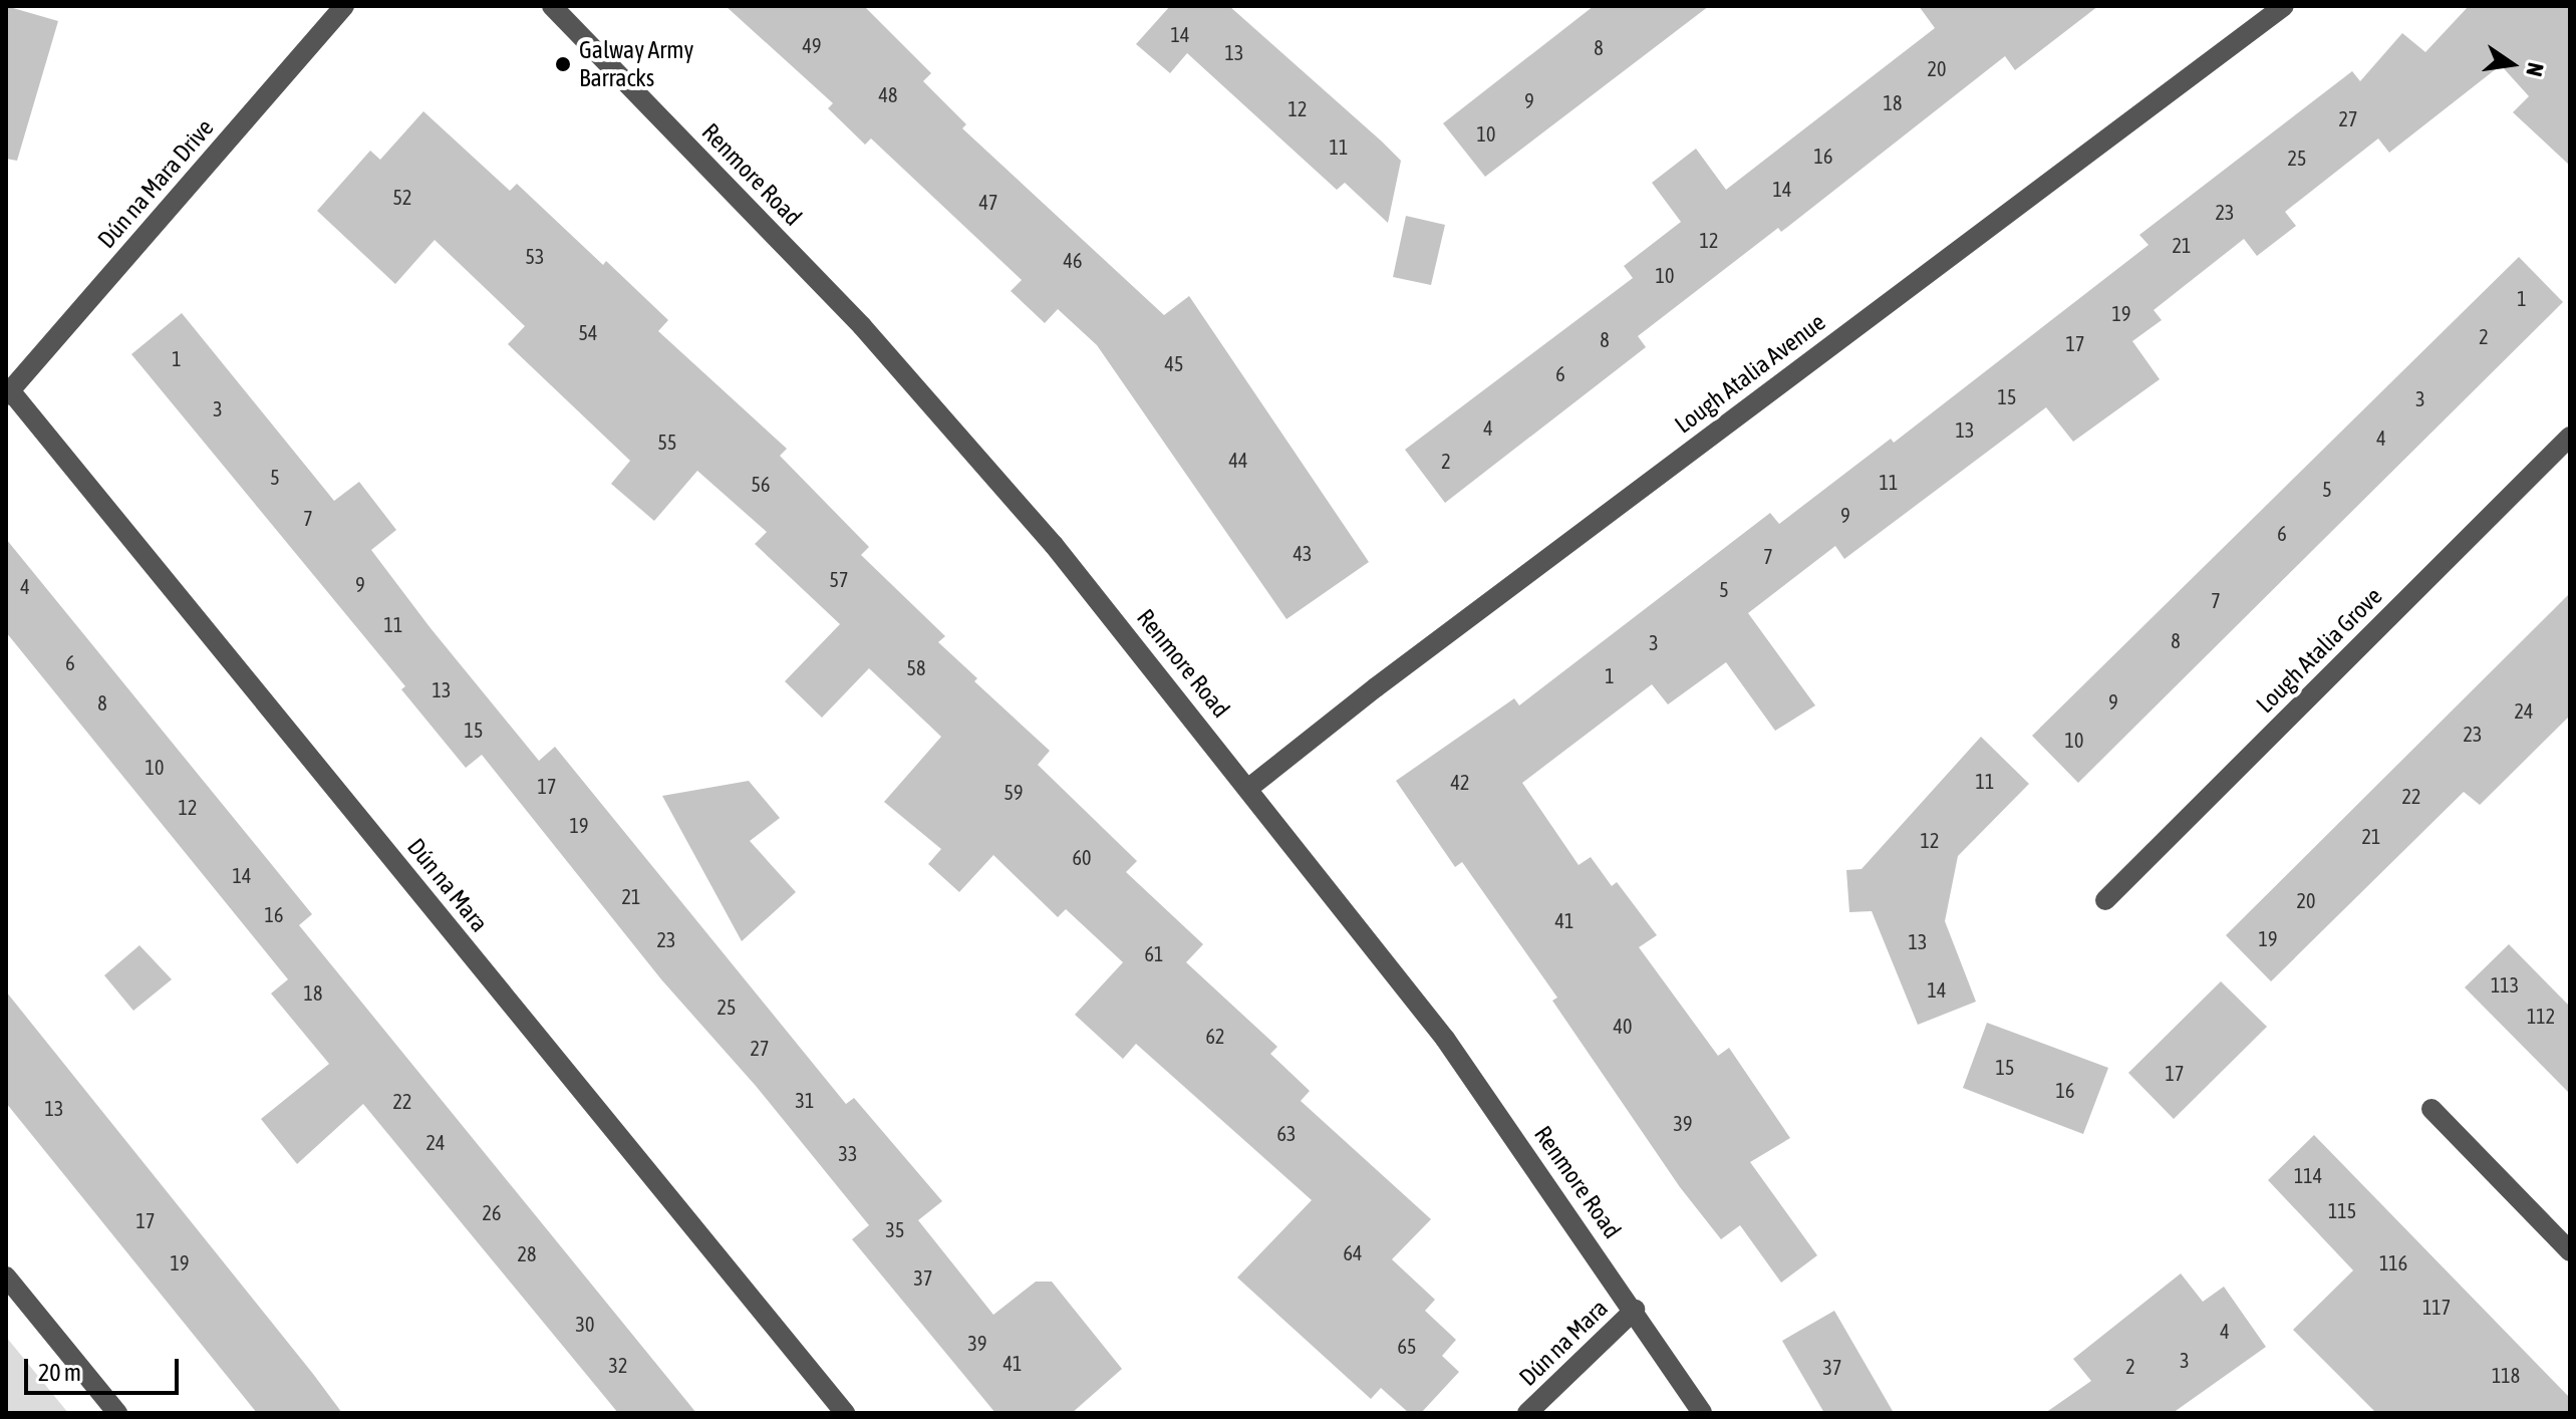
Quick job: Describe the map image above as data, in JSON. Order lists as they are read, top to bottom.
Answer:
{
  "streets": {
    "street": [
      "Renmore Road",
      "Dún na Mara Drive",
      "Lough Atalia Avenue",
      "Lough Atalia Grove",
      "Dún na Mara"
    ]
  },
  "crossings": [
    ["Renmore Road", "Lough Atalia Avenue"],
    ["Renmore Road", "Dún na Mara"],
    ["Dún na Mara Drive", "Dún na Mara"]
  ],
  "places": ["Galway Army Barracks"],
  "house_numbers": [
    "14",
    "49",
    "8",
    "13",
    "20",
    "48",
    "9",
    "18",
    "12",
    "27",
    "10",
    "11",
    "16",
    "25",
    "14",
    "52",
    "47",
    "23",
    "12",
    "21",
    "53",
    "46",
    "10",
    "1",
    "19",
    "54",
    "2",
    "8",
    "17",
    "1",
    "45",
    "6",
    "15",
    "3",
    "3",
    "4",
    "13",
    "4",
    "55",
    "44",
    "2",
    "5",
    "11",
    "56",
    "5",
    "9",
    "7",
    "6",
    "43",
    "7",
    "57",
    "9",
    "4",
    "5",
    "7",
    "11",
    "8",
    "3",
    "6",
    "58",
    "1",
    "13",
    "9",
    "8",
    "24",
    "15",
    "23",
    "10",
    "10",
    "11",
    "42",
    "17",
    "59",
    "22",
    "12",
    "19",
    "21",
    "12",
    "60",
    "14",
    "21",
    "20",
    "16",
    "41",
    "19",
    "23",
    "13",
    "61",
    "113",
    "14",
    "18",
    "25",
    "112",
    "40",
    "62",
    "27",
    "15",
    "17",
    "16",
    "31",
    "22",
    "13",
    "39",
    "63",
    "24",
    "33",
    "114",
    "115",
    "26",
    "17",
    "35",
    "64",
    "28",
    "19",
    "116",
    "37",
    "117",
    "30",
    "4",
    "39",
    "65",
    "3",
    "41",
    "32",
    "2",
    "37",
    "118"
  ],
  "scale_bar": "20 m",
  "north": "right"
}
